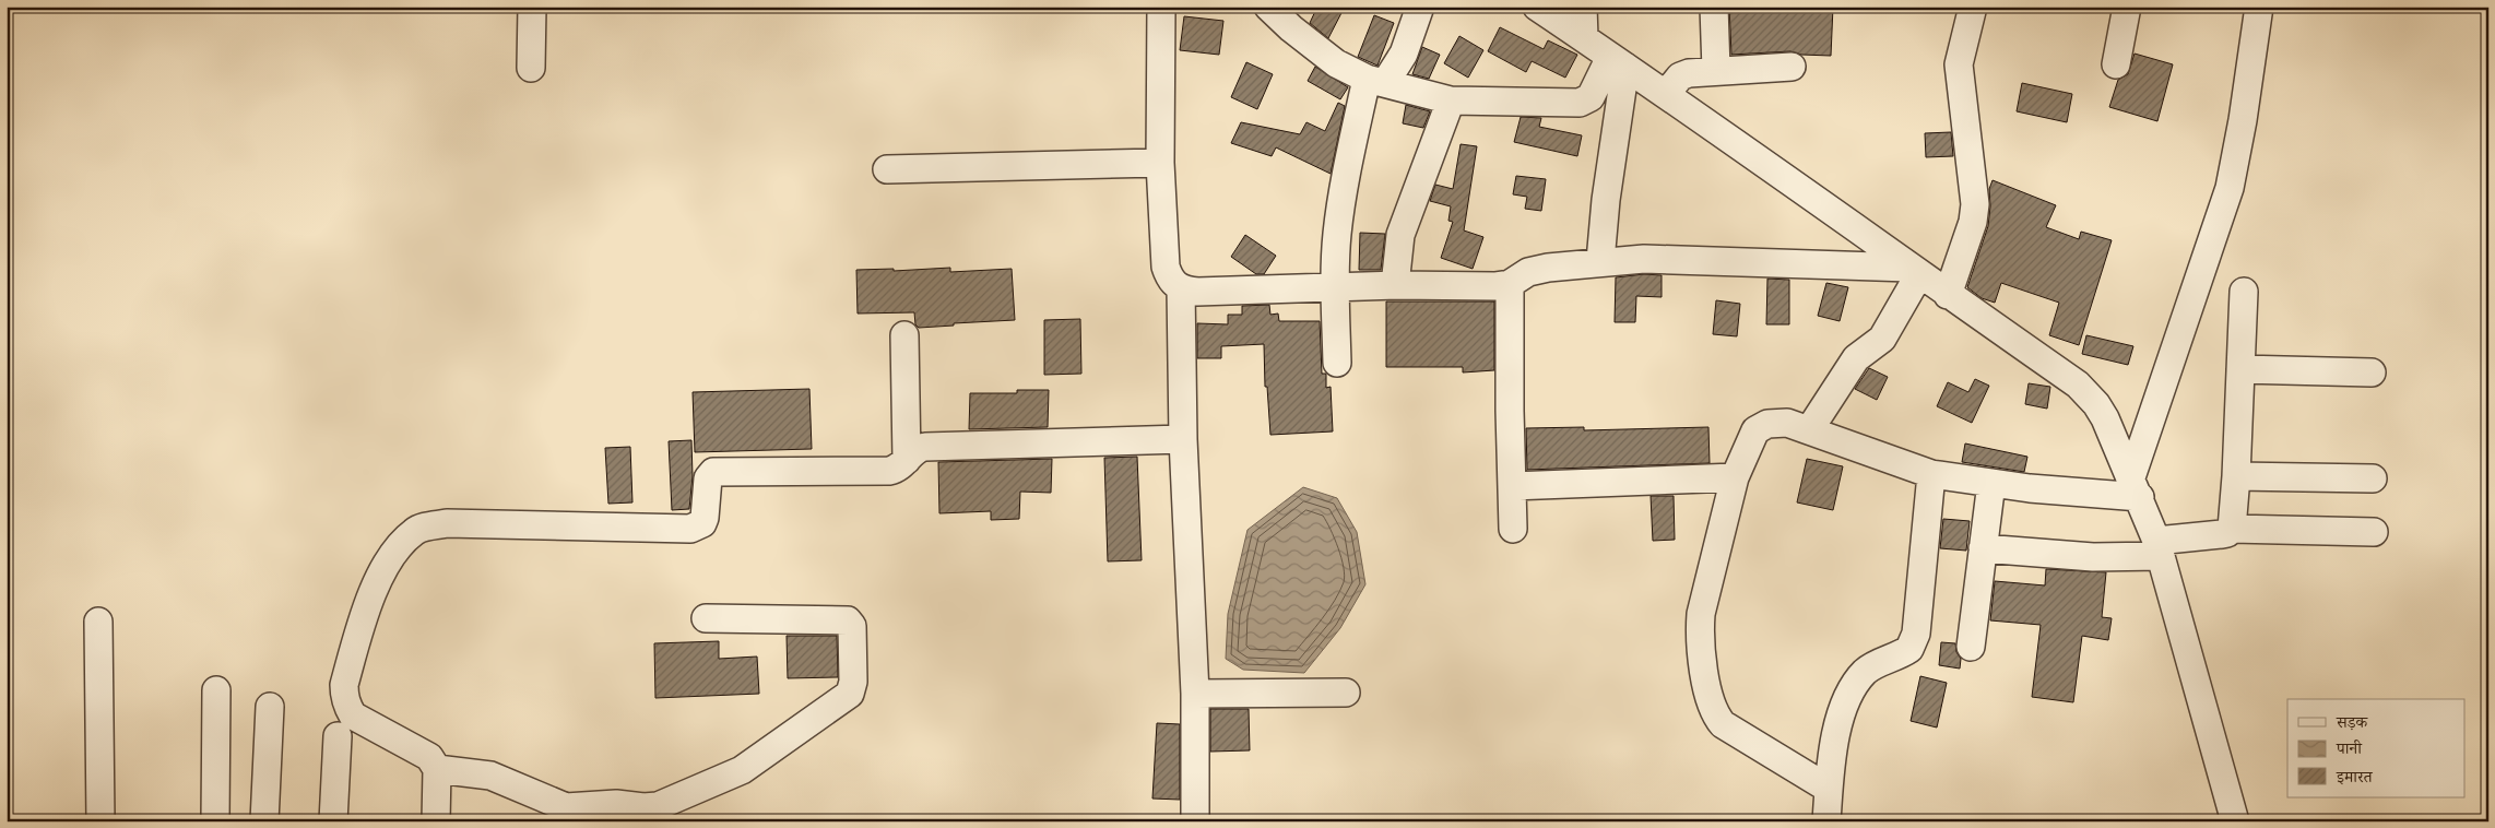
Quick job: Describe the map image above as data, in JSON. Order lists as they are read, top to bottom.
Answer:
{
  "legend": ["सड़क", "पानी", "इमारत"]
}
